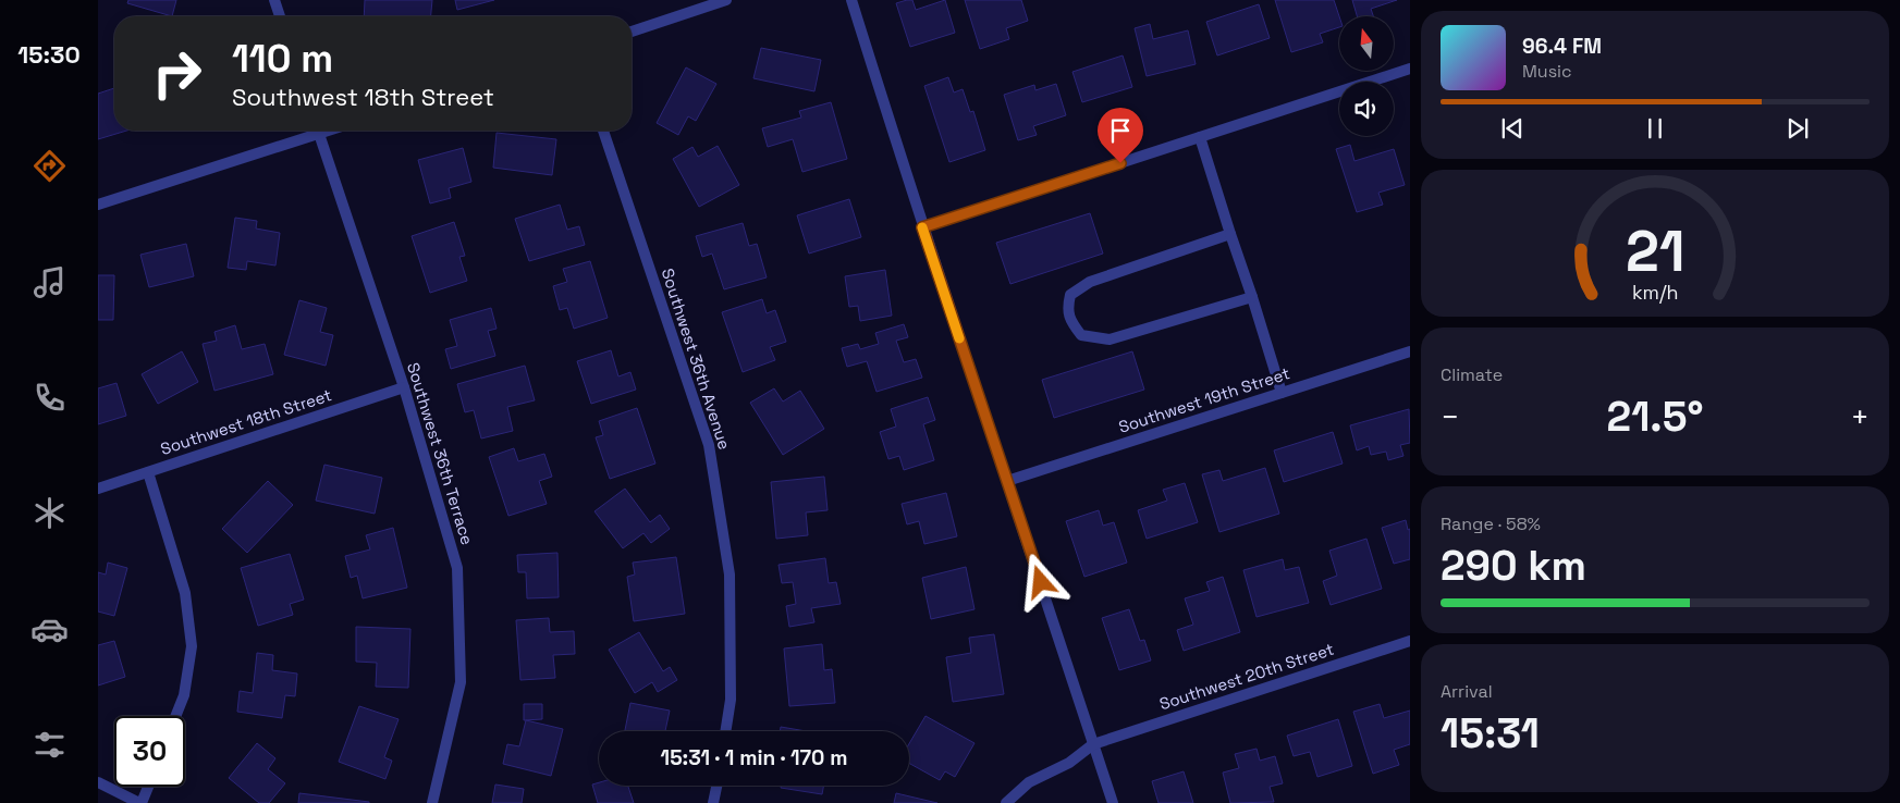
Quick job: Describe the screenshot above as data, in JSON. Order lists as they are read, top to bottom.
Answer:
{
  "streets": {
    "street": [
      "Southwest 36th Avenue",
      "Southwest 19th Street",
      "Southwest 18th Street",
      "Southwest 36th Terrace",
      "Southwest 20th Street"
    ]
  },
  "crossings": [
    ["Southwest 18th Street", "Southwest 36th Terrace"]
  ],
  "north": "top",
  "page": {
    "tabs": "15:30",
    "turn": ["110 m", "Southwest 18th Street"],
    "song": ["96.4 FM", "Music"],
    "tile": [
      "Climate",
      ["Range · 58%", "290 km"],
      ["Arrival", "15:31"]
    ],
    "heat": ["−", "21.5°", "+"],
    "limit": "30",
    "trip": "15:31 · 1 min · 170 m",
    "gauge": ["21", "km/h"]
  }
}
